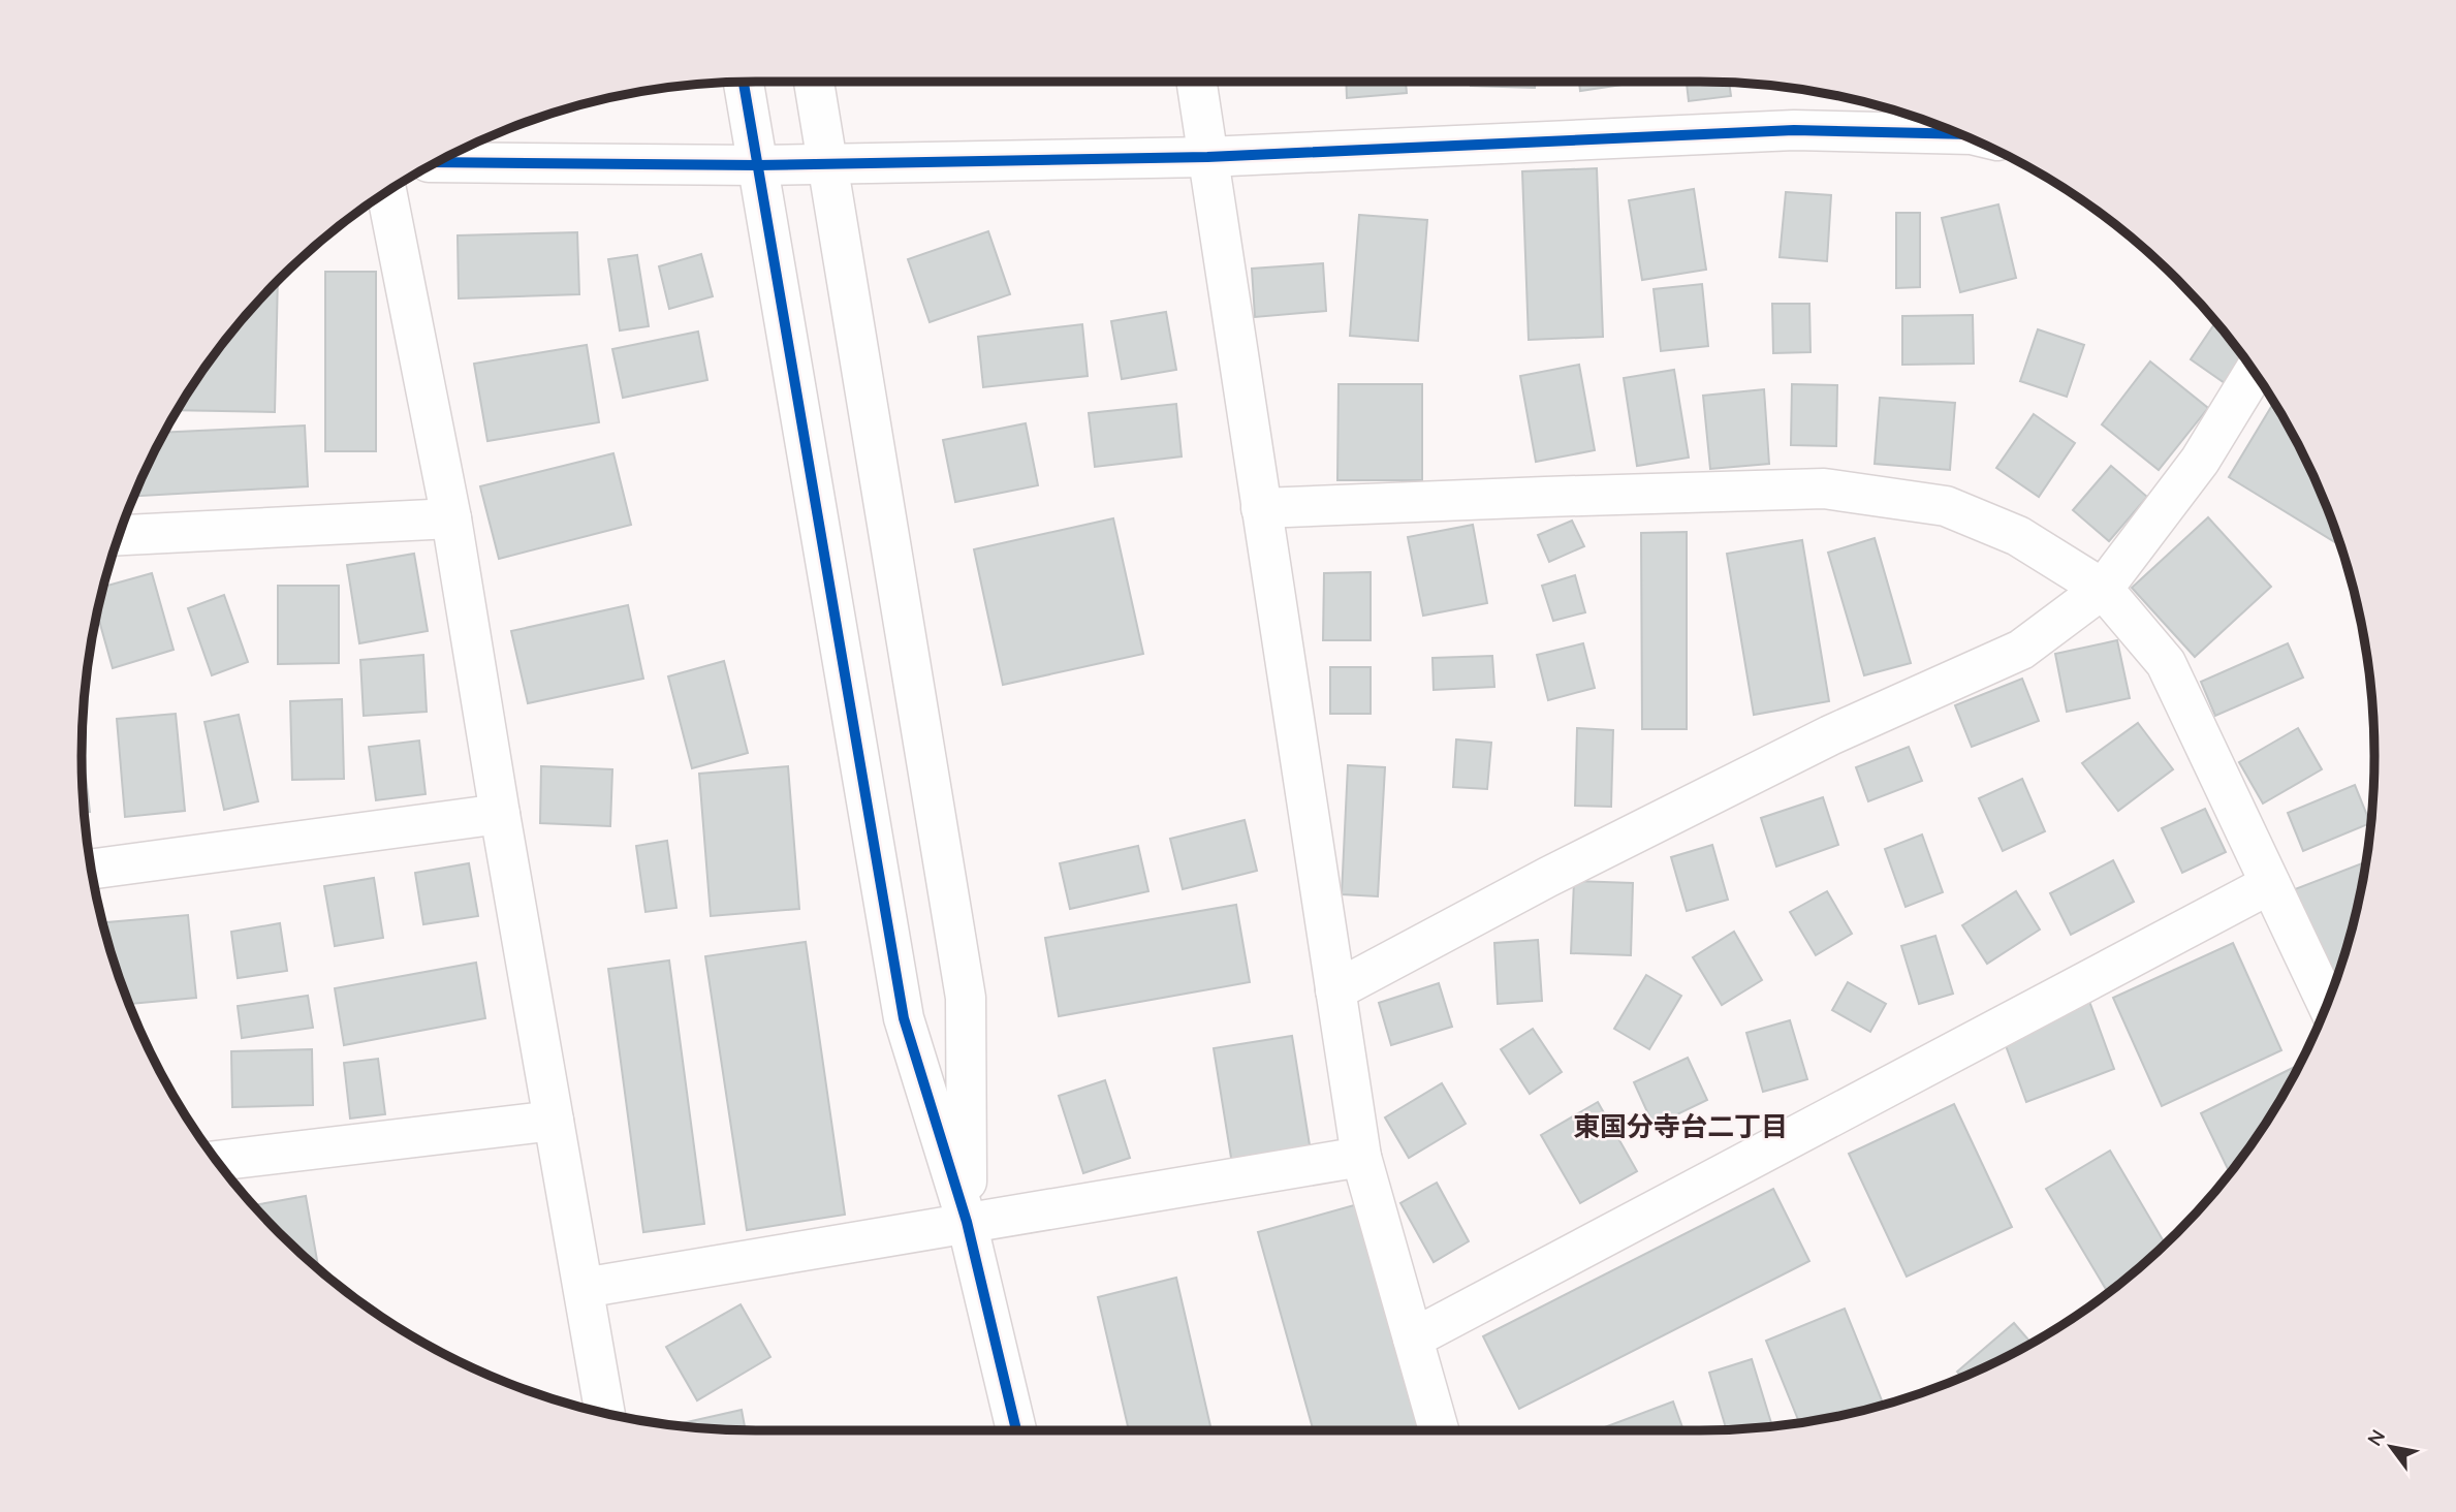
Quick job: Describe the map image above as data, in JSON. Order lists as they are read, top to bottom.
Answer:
{
  "districts": ["東国分寺台二丁目"],
  "north": "top left"
}
